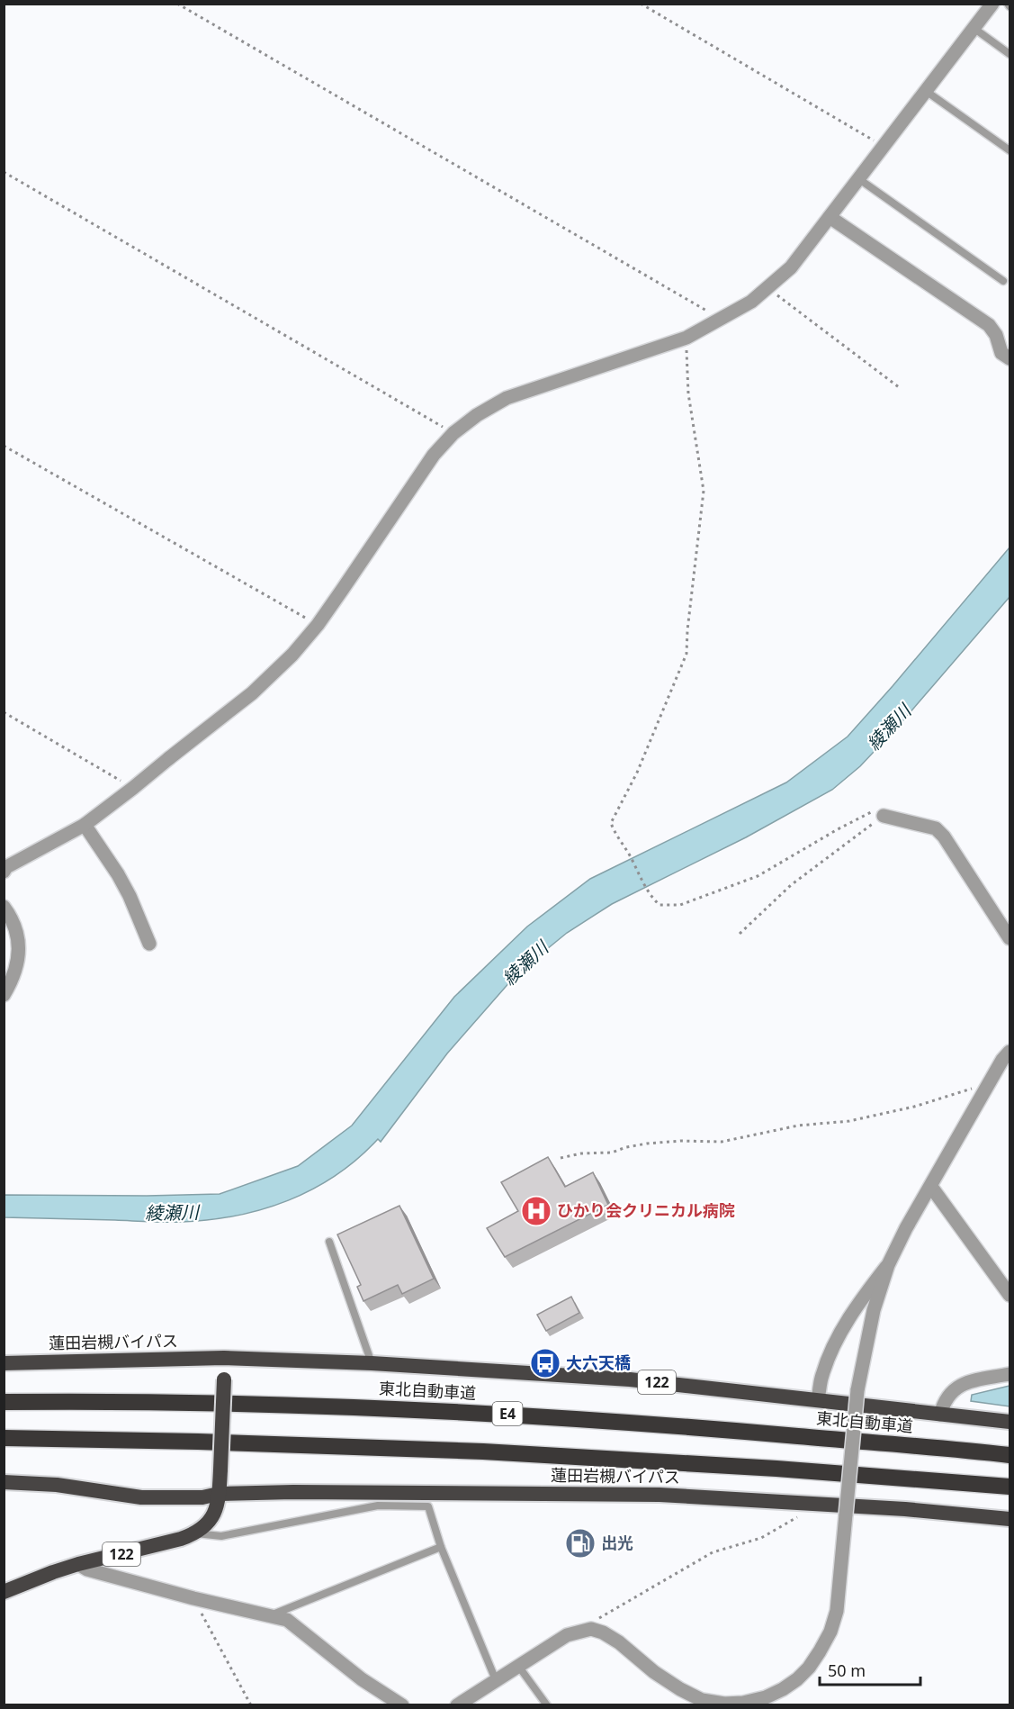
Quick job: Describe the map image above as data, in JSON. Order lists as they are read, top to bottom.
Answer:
{
  "streets": {
    "highway": [
      "蓮田岩槻バイパス",
      "122",
      "東北自動車道",
      "E4"
    ]
  },
  "water": ["綾瀬川"],
  "places": {
    "hospital": ["ひかり会クリニカル病院"],
    "bus stop": ["大六天橋"],
    "fuel station": ["出光"]
  },
  "scale_bar": "50 m"
}
